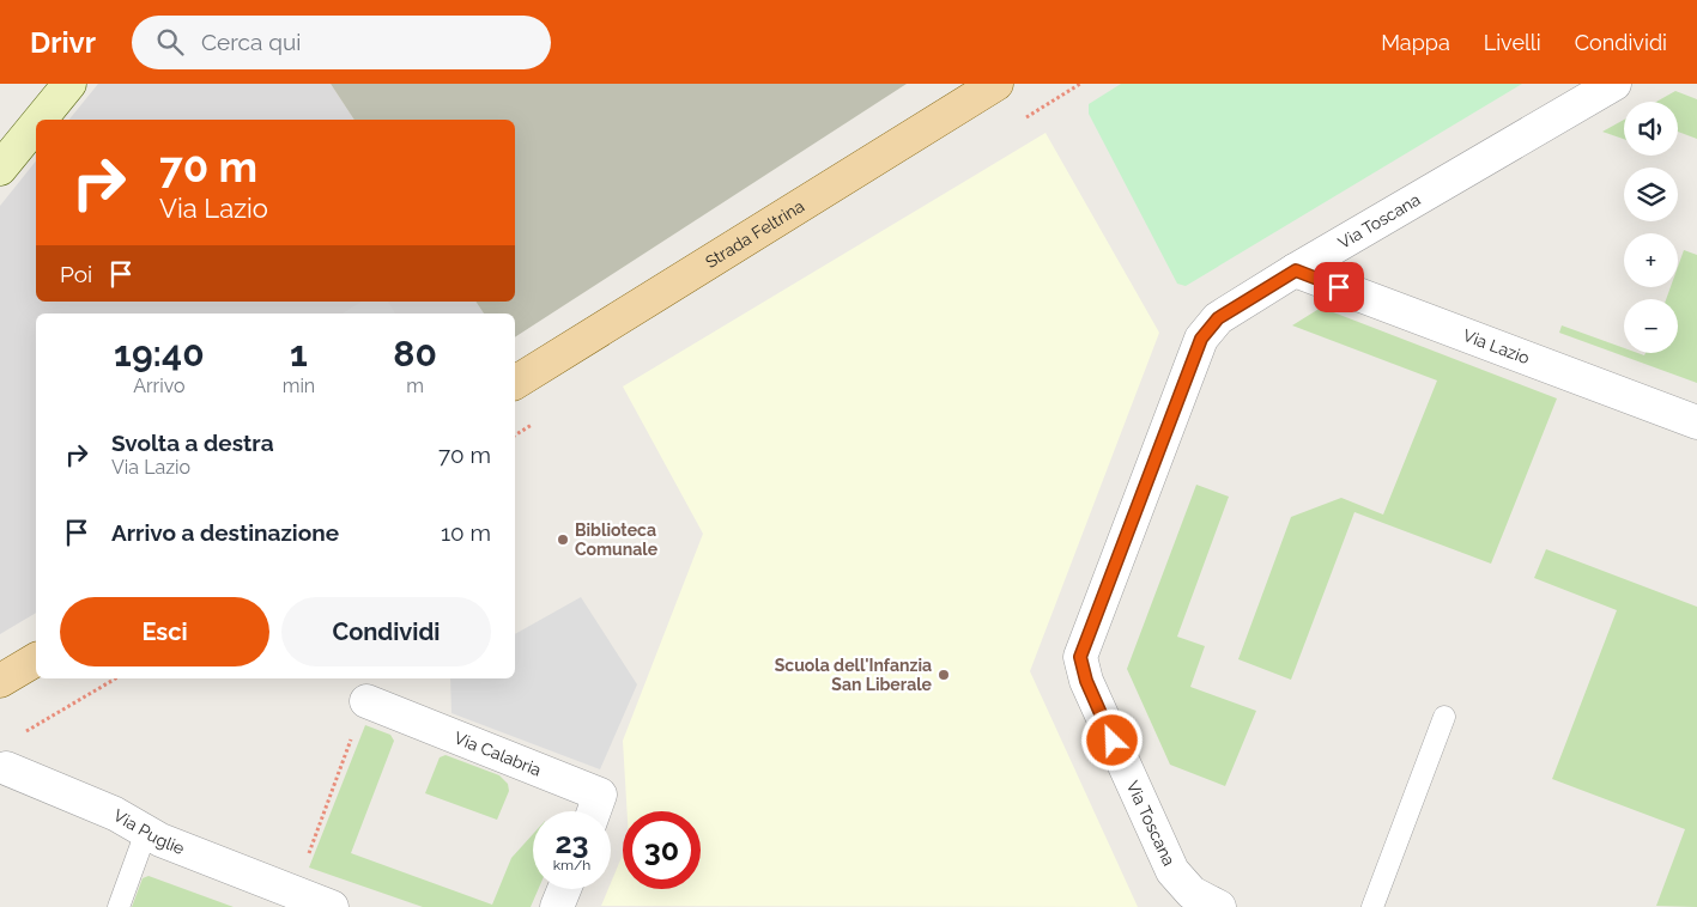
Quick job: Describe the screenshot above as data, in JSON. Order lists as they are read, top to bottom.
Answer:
{
  "streets": {
    "main road": ["Strada Feltrina"],
    "street": [
      "Via Toscana",
      "Via Lazio",
      "Via Calabria",
      "Via Puglie"
    ]
  },
  "crossings": [
    ["Via Toscana", "Via Lazio"]
  ],
  "places": ["Biblioteca Comunale", "Scuola dell'Infanzia San Liberale"],
  "page": {
    "header": "Drivr",
    "search": "Cerca qui",
    "nav": ["Mappa", "Livelli", "Condividi"],
    "map_buttons": ["+", "−"],
    "turn": ["70 m", "Via Lazio"],
    "then": "Poi",
    "eta": [
      "19:40",
      "Arrivo",
      "1",
      "min",
      "80",
      "m"
    ],
    "list": [
      {
        "name": "Svolta a destra",
        "note": "Via Lazio",
        "value": "70 m"
      },
      {
        "name": "Arrivo a destinazione",
        "value": "10 m"
      }
    ],
    "buttons": ["Esci", "Condividi"],
    "speed": "23 km/h",
    "limit": "30"
  }
}
